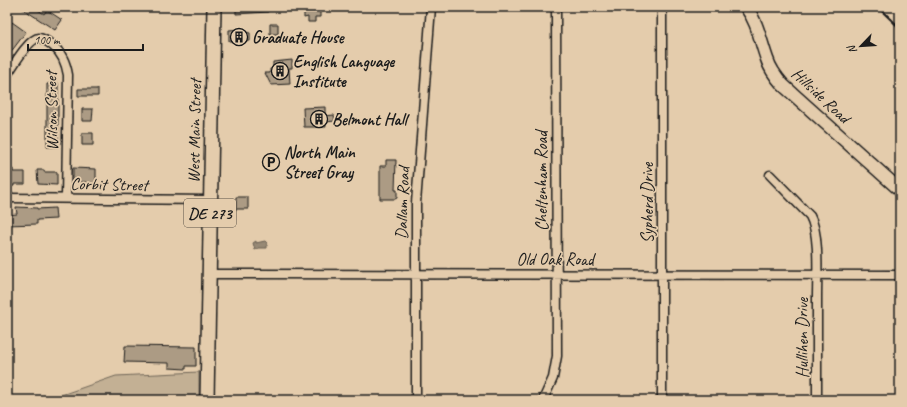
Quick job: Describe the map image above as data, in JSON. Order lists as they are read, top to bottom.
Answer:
{
  "streets": {
    "main road": ["West Main Street", "DE 273"],
    "street": [
      "Hillside Road",
      "Wilson Street",
      "Cheltenham Road",
      "Corbit Street",
      "Dallam Road",
      "Sypherd Drive",
      "Old Oak Road",
      "Hullihen Drive"
    ]
  },
  "crossings": [
    ["Wilson Street", "Corbit Street"],
    ["West Main Street", "Corbit Street"],
    ["West Main Street", "Old Oak Road"],
    ["Cheltenham Road", "Old Oak Road"],
    ["Dallam Road", "Old Oak Road"],
    ["Sypherd Drive", "Old Oak Road"],
    ["Old Oak Road", "Hullihen Drive"]
  ],
  "places": {
    "building": ["Graduate House", "English Language Institute", "Belmont Hall"],
    "parking": ["North Main Street Gray"]
  },
  "scale_bar": "100 m",
  "north": "bottom left"
}
